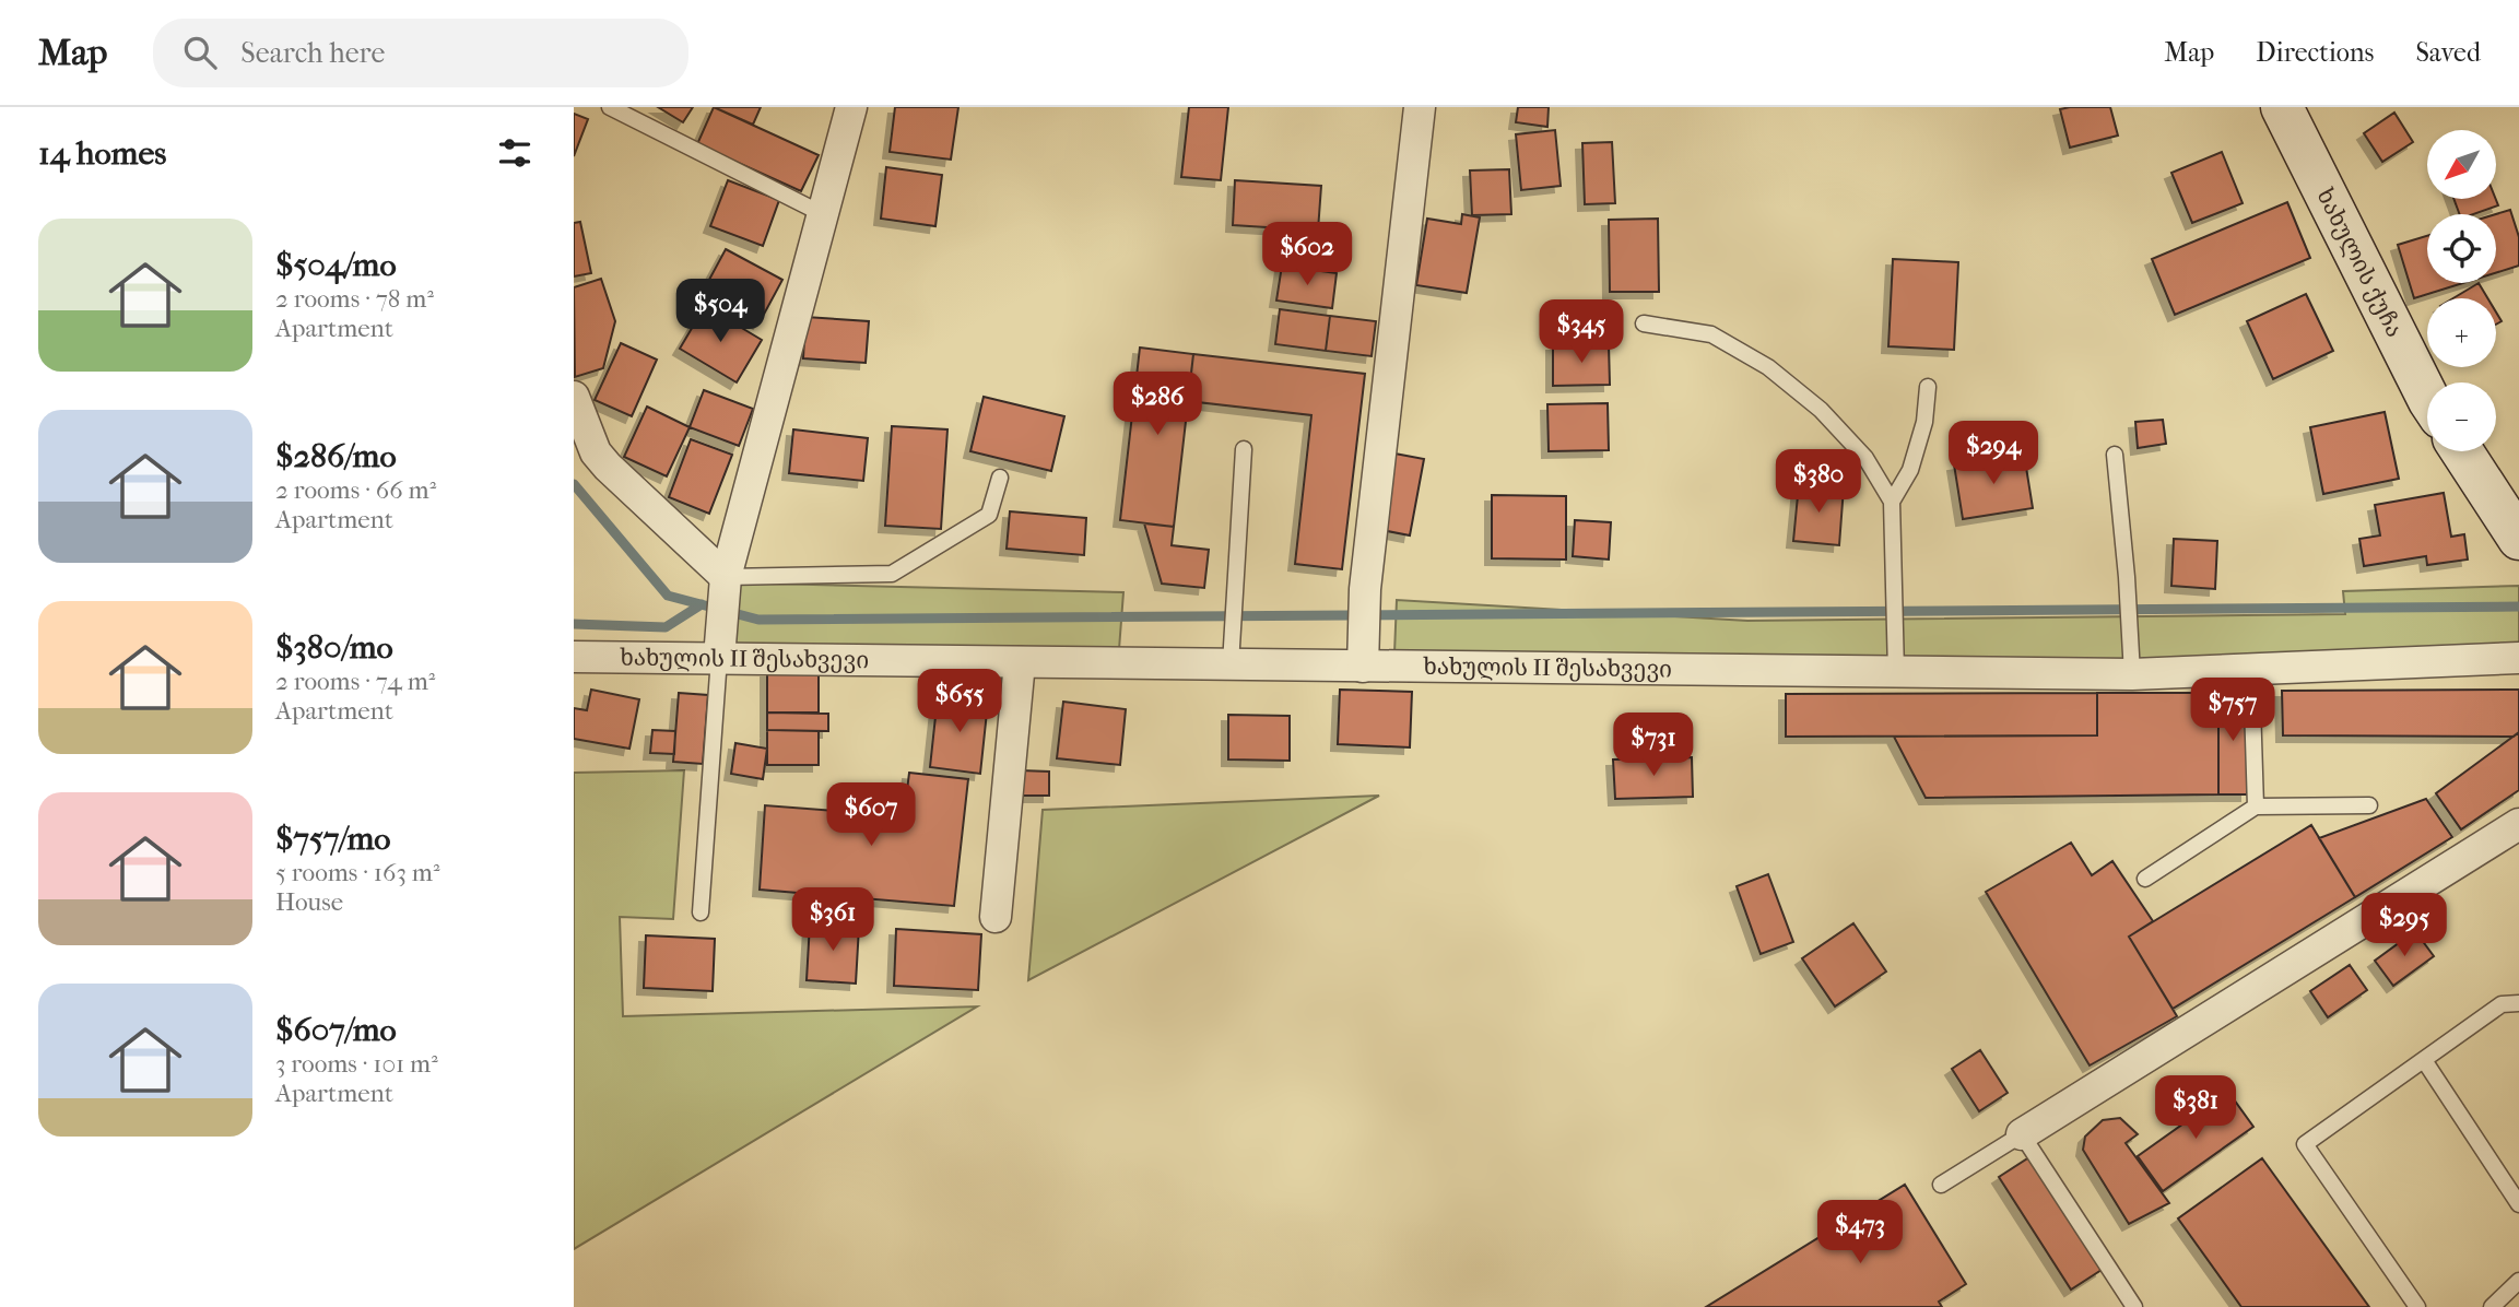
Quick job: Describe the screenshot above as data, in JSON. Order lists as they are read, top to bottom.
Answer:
{
  "streets": {
    "street": ["ხახულის ქუჩა", "ხახულის II შესახვევი"]
  },
  "north": "bottom left",
  "page": {
    "header": "Map",
    "search": "Search here",
    "nav": ["Map", "Directions", "Saved"],
    "heading": "14 homes",
    "map_buttons": ["+", "−"],
    "list": [
      {
        "name": "$504/mo",
        "note": "2 rooms · 78 m² · Apartment"
      },
      {
        "name": "$286/mo",
        "note": "2 rooms · 66 m² · Apartment"
      },
      {
        "name": "$380/mo",
        "note": "2 rooms · 74 m² · Apartment"
      },
      {
        "name": "$757/mo",
        "note": "5 rooms · 163 m² · House"
      },
      {
        "name": "$607/mo",
        "note": "3 rooms · 101 m² · Apartment"
      }
    ],
    "price": [
      "$602",
      "$504",
      "$345",
      "$286",
      "$294",
      "$380",
      "$655",
      "$757",
      "$731",
      "$607",
      "$361",
      "$295",
      "$381",
      "$473"
    ]
  }
}
